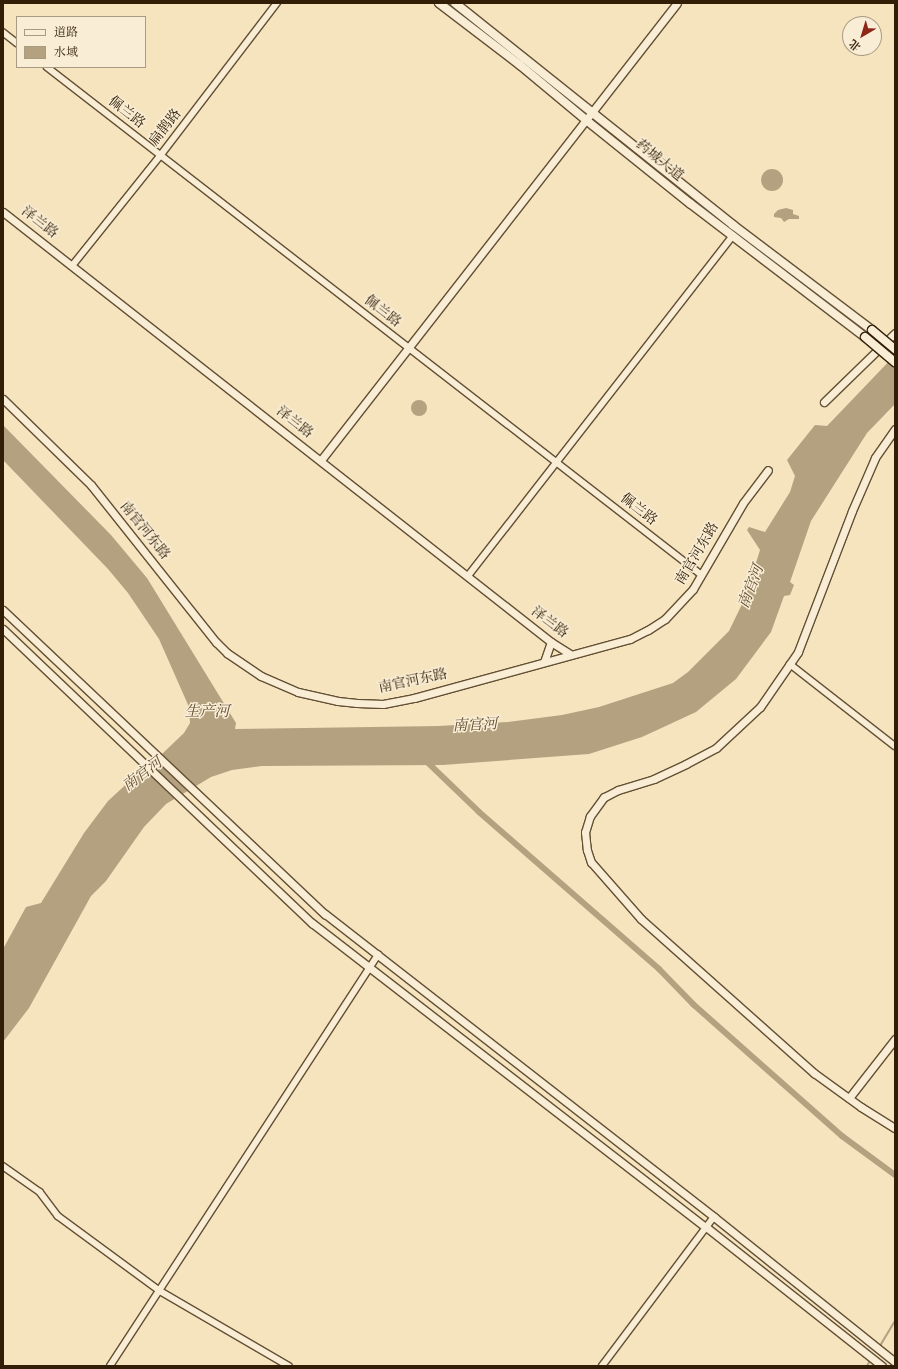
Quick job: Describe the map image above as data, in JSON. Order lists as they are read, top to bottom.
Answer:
{
  "streets": {
    "main road": ["药城大道"],
    "street": [
      "佩兰路",
      "扁鹊路",
      "泽兰路",
      "南官河东路"
    ]
  },
  "crossings": [
    ["佩兰路", "扁鹊路"],
    ["佩兰路", "南官河东路"],
    ["扁鹊路", "泽兰路"],
    ["泽兰路", "南官河东路"]
  ],
  "water": ["南官河", "生产河"],
  "legend": ["道路", "水域"],
  "north": "bottom left"
}
